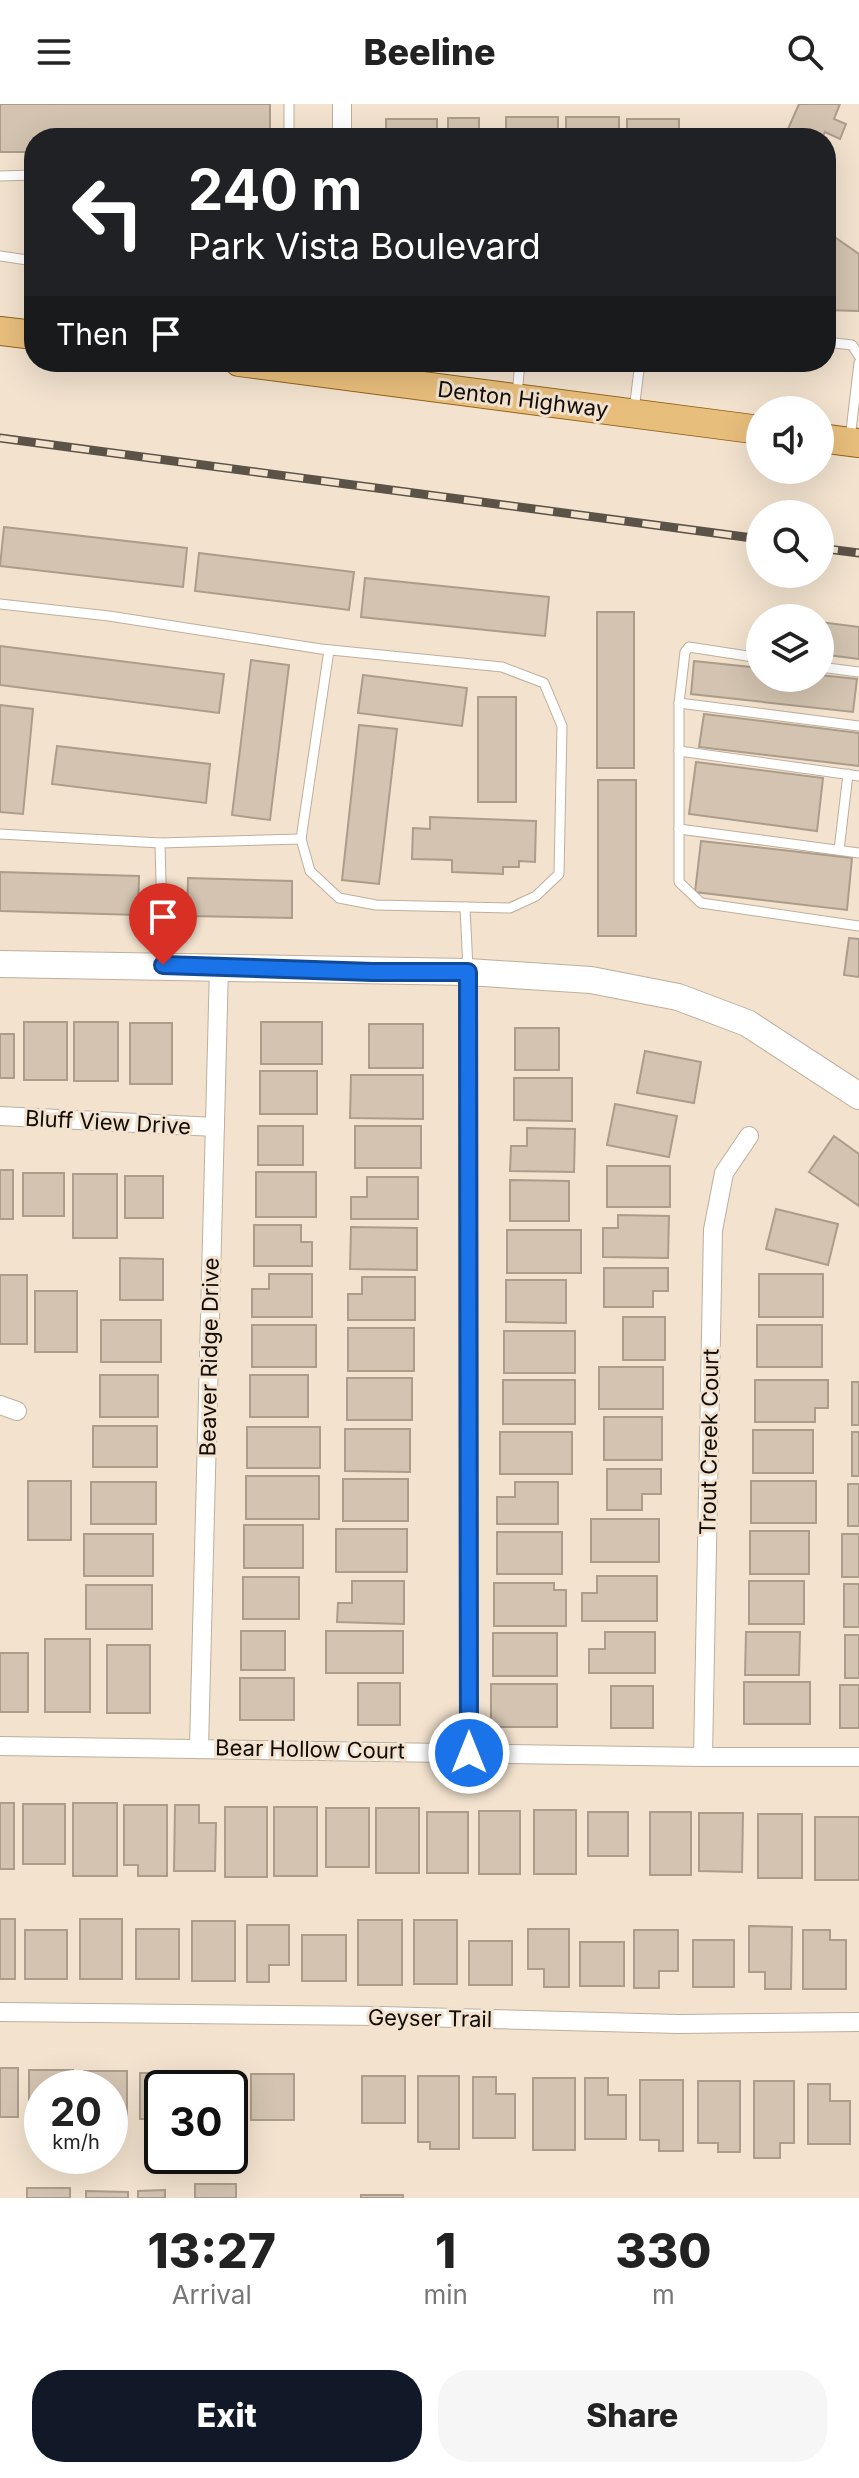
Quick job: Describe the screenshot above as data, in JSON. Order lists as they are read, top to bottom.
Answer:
{
  "streets": {
    "main road": ["Denton Highway"],
    "street": [
      "Bluff View Drive",
      "Beaver Ridge Drive",
      "Trout Creek Court",
      "Bear Hollow Court",
      "Geyser Trail"
    ]
  },
  "crossings": [
    ["Bluff View Drive", "Beaver Ridge Drive"],
    ["Beaver Ridge Drive", "Bear Hollow Court"],
    ["Trout Creek Court", "Bear Hollow Court"]
  ],
  "page": {
    "header": "Beeline",
    "turn": ["240 m", "Park Vista Boulevard"],
    "then": "Then",
    "speed": "20 km/h",
    "limit": "30",
    "eta": [
      "13:27",
      "Arrival",
      "1",
      "min",
      "330",
      "m"
    ],
    "buttons": ["Exit", "Share"]
  }
}
